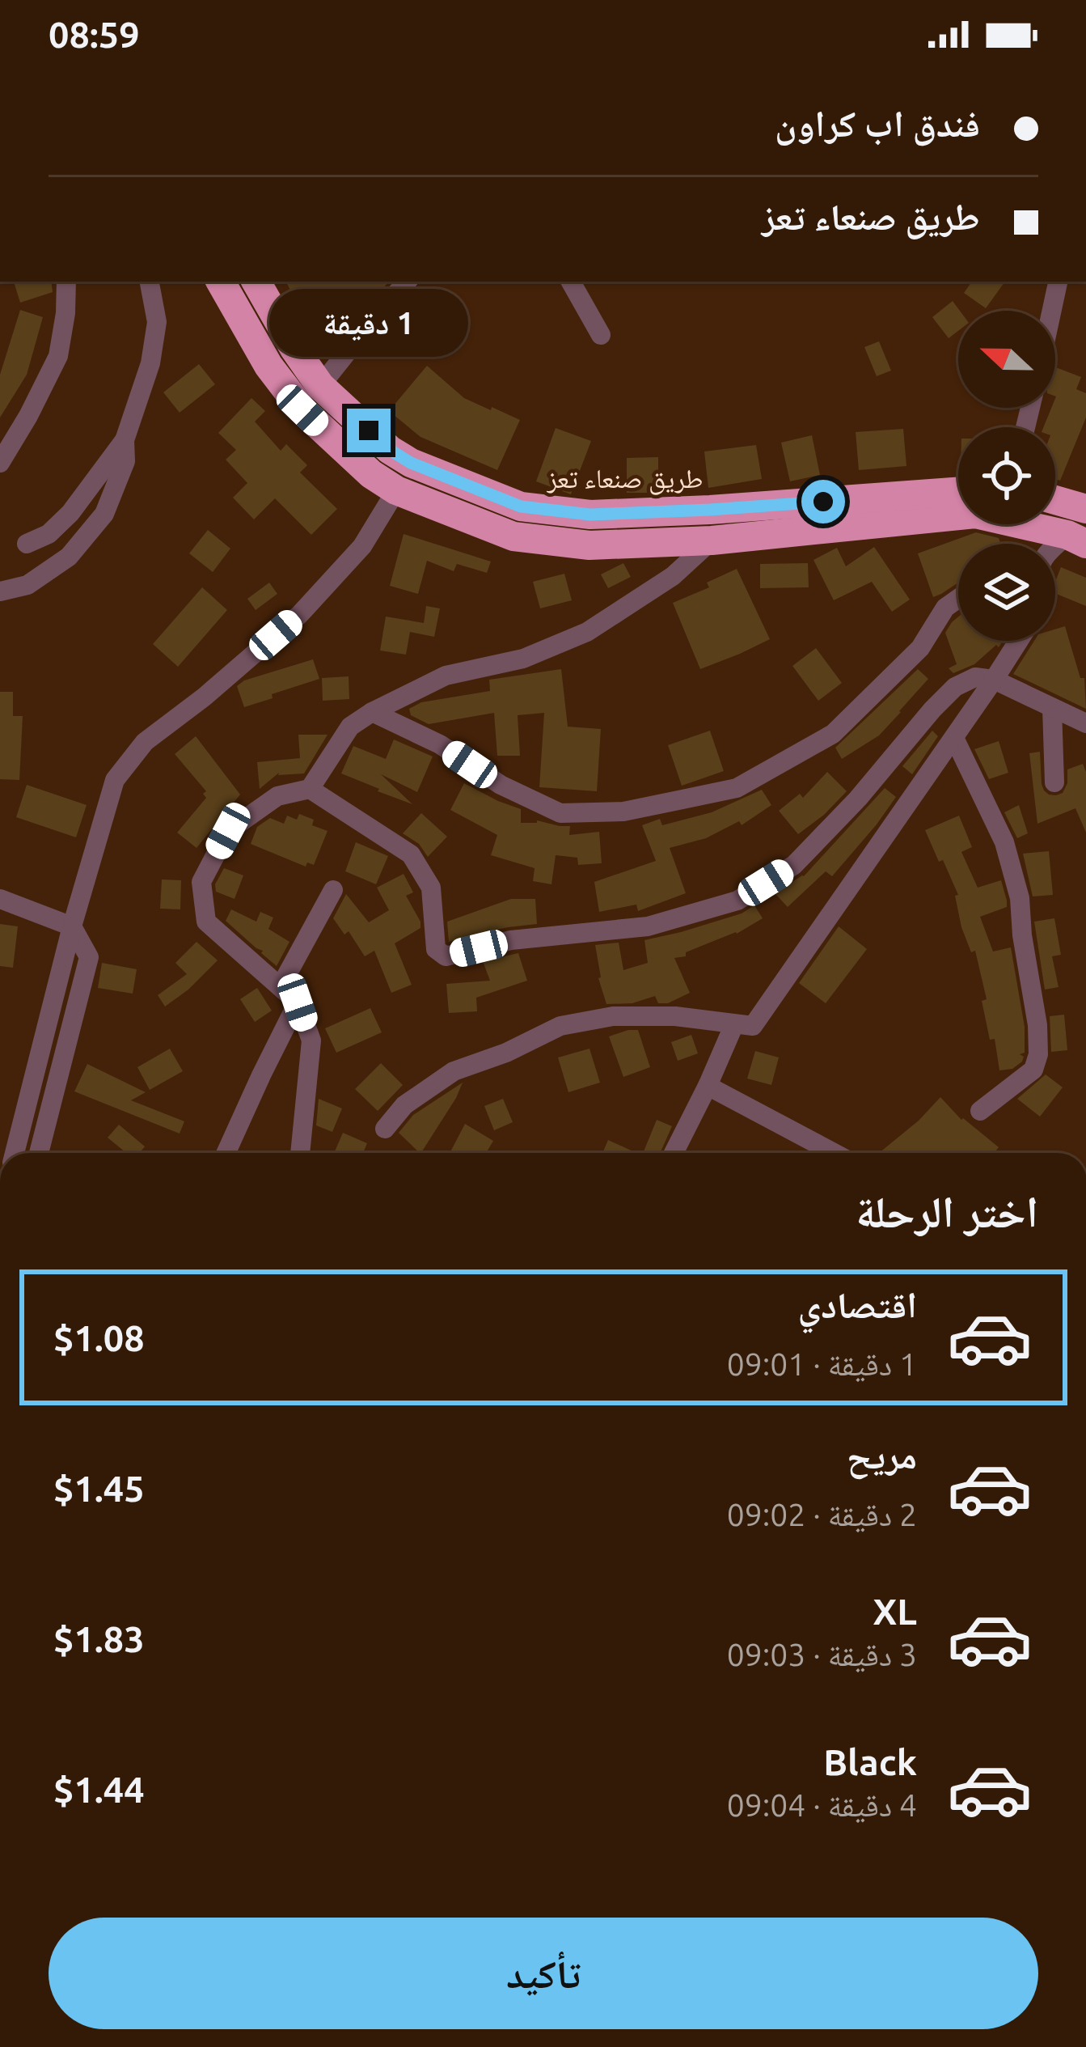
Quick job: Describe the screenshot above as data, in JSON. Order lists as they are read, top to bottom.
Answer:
{
  "streets": {
    "highway": ["طريق صنعاء تعز"]
  },
  "north": "left",
  "page": {
    "status": "08:59",
    "banner": ["فندق اب كراون", "طريق صنعاء تعز"],
    "bubble": "1 دقيقة",
    "heading": "اختر الرحلة",
    "list": [
      {
        "name": "اقتصادي",
        "note": "1 دقيقة · 09:01",
        "value": "$1.08"
      },
      {
        "name": "مريح",
        "note": "2 دقيقة · 09:02",
        "value": "$1.45"
      },
      {
        "name": "XL",
        "note": "3 دقيقة · 09:03",
        "value": "$1.83"
      },
      {
        "name": "Black",
        "note": "4 دقيقة · 09:04",
        "value": "$1.44"
      }
    ],
    "buttons": "تأكيد"
  }
}
